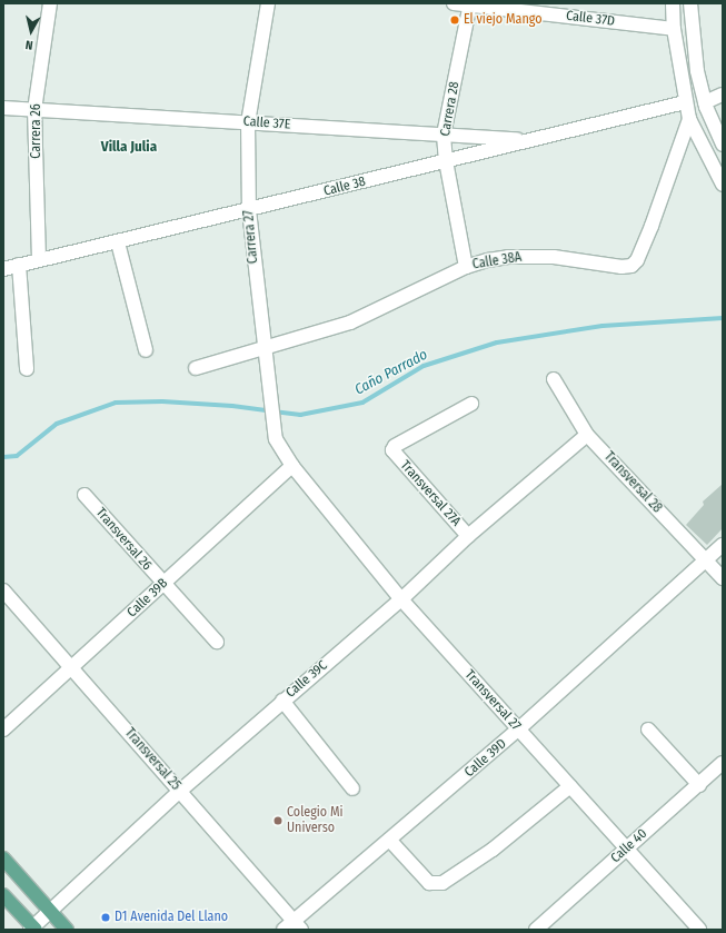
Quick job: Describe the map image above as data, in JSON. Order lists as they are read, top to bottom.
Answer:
{
  "streets": {
    "street": [
      "Calle 37D",
      "Carrera 28",
      "Calle 37E",
      "Carrera 26",
      "Calle 38",
      "Carrera 27",
      "Calle 38A",
      "Transversal 28",
      "Transversal 27A",
      "Transversal 26",
      "Calle 39B",
      "Calle 39C",
      "Transversal 27",
      "Calle 39D",
      "Transversal 25",
      "Calle 40"
    ]
  },
  "crossings": [
    ["Calle 37D", "Carrera 28"],
    ["Carrera 28", "Calle 37E"],
    ["Carrera 28", "Calle 38"],
    ["Carrera 28", "Calle 38A"],
    ["Calle 37E", "Carrera 26"],
    ["Calle 37E", "Calle 38"],
    ["Calle 37E", "Carrera 27"],
    ["Carrera 26", "Calle 38"],
    ["Calle 38", "Carrera 27"],
    ["Carrera 27", "Calle 38A"],
    ["Carrera 27", "Calle 39B"],
    ["Carrera 27", "Transversal 27"],
    ["Transversal 28", "Calle 39C"],
    ["Transversal 28", "Calle 39D"],
    ["Transversal 27A", "Calle 39C"],
    ["Transversal 26", "Calle 39B"],
    ["Calle 39B", "Transversal 27"],
    ["Calle 39B", "Transversal 25"],
    ["Calle 39C", "Transversal 27"],
    ["Calle 39C", "Transversal 25"],
    ["Transversal 27", "Calle 39D"],
    ["Transversal 27", "Calle 40"],
    ["Calle 39D", "Transversal 25"]
  ],
  "districts": ["Villa Julia"],
  "water": ["Caño Parrado"],
  "places": ["El viejo Mango", "Colegio Mi Universo", "D1 Avenida Del Llano"],
  "north": "bottom"
}
